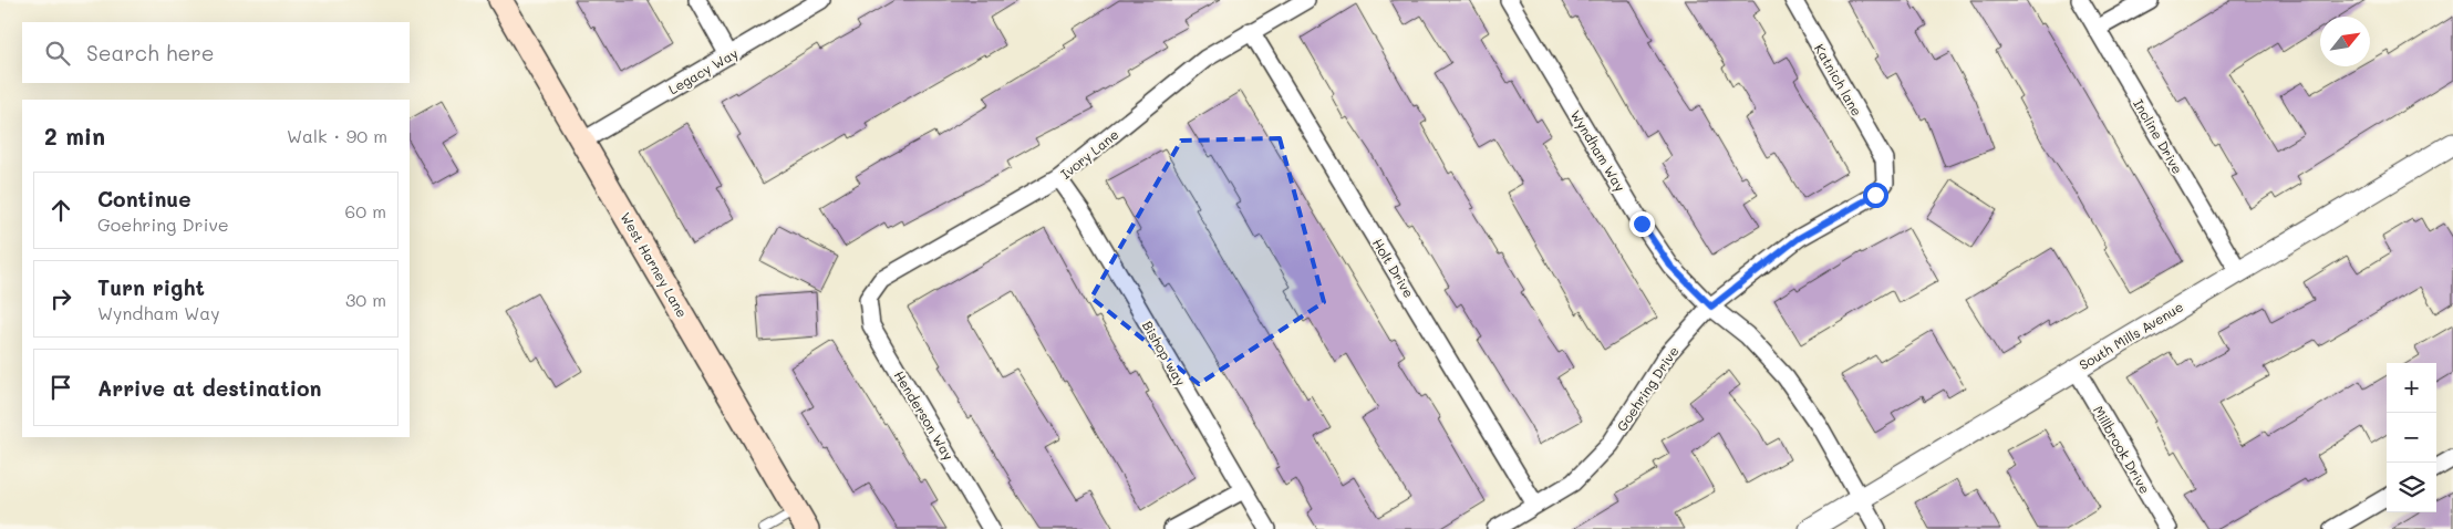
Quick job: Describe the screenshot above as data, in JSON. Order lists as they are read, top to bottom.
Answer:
{
  "streets": {
    "main road": ["West Harney Lane"],
    "street": [
      "Legacy Way",
      "Katnich lane",
      "Incline Drive",
      "Wyndham Way",
      "Ivory Lane",
      "Holt Drive",
      "South Mills Avenue",
      "Bishop way",
      "Goehring Drive",
      "Henderson Way",
      "Millbrook Drive"
    ]
  },
  "crossings": [
    ["Legacy Way", "West Harney Lane"],
    ["Katnich lane", "Goehring Drive"],
    ["Incline Drive", "South Mills Avenue"],
    ["Wyndham Way", "South Mills Avenue"],
    ["Wyndham Way", "Goehring Drive"],
    ["Ivory Lane", "Holt Drive"],
    ["Ivory Lane", "Bishop way"],
    ["Ivory Lane", "Henderson Way"],
    ["Holt Drive", "Goehring Drive"],
    ["South Mills Avenue", "Millbrook Drive"]
  ],
  "north": "top right",
  "page": {
    "search": "Search here",
    "heading": ["2 min", "Walk · 90 m"],
    "list": [
      ["Continue", "Goehring Drive", "60 m"],
      ["Turn right", "Wyndham Way", "30 m"],
      "Arrive at destination"
    ],
    "map_buttons": ["+", "−"]
  }
}
